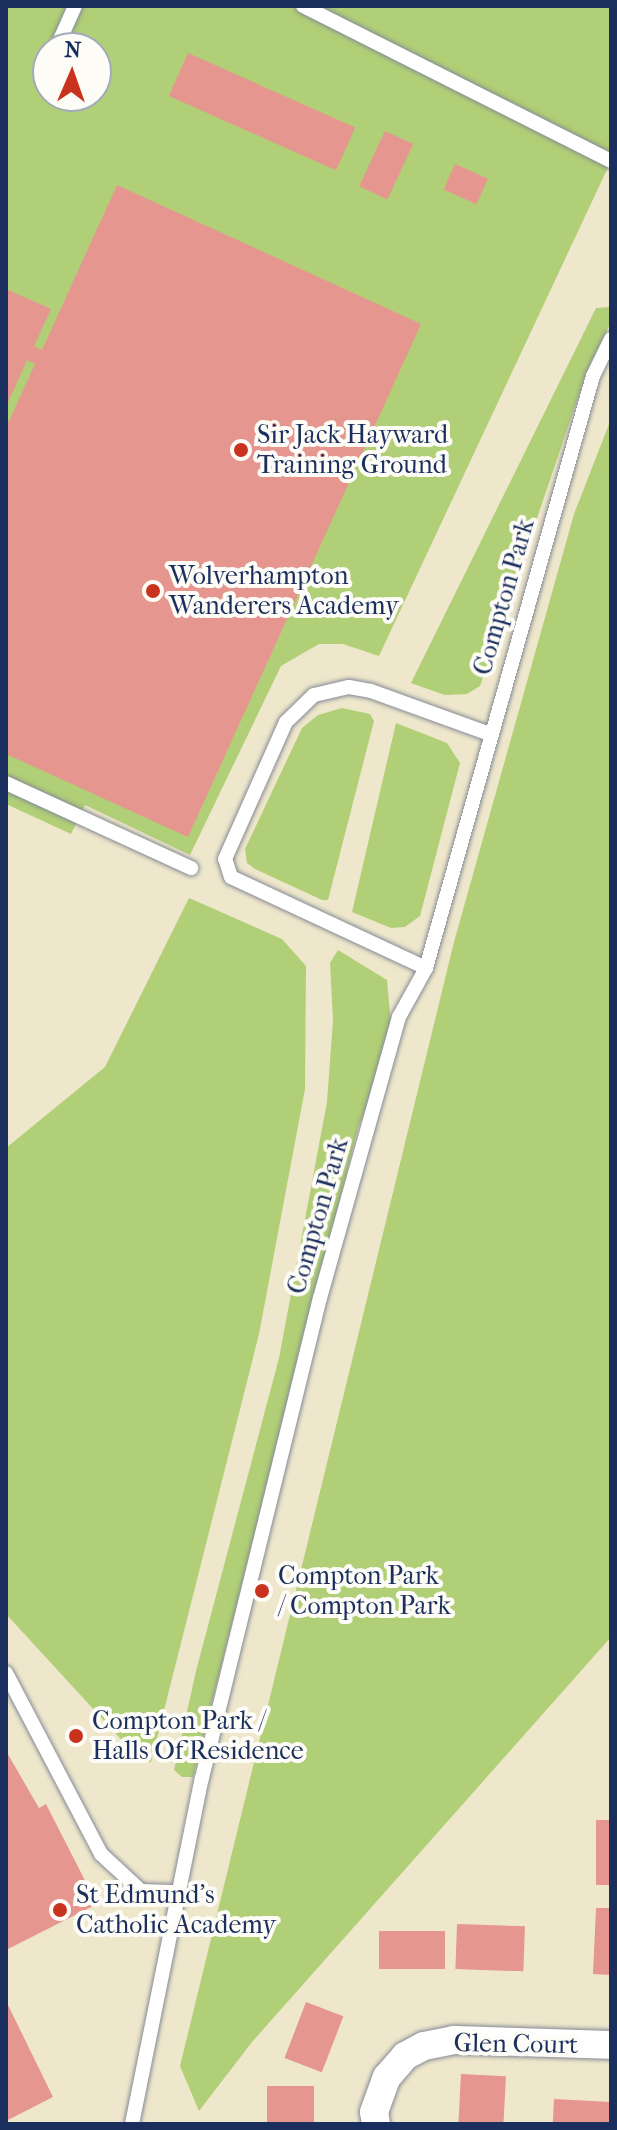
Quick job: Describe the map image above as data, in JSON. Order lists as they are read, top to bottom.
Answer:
{
  "streets": {
    "street": ["Glen Court"],
    "lane": ["Compton Park"]
  },
  "places": [
    "Sir Jack Hayward Training Ground",
    "Wolverhampton Wanderers Academy",
    "Compton Park / Compton Park",
    "Compton Park / Halls Of Residence",
    "St Edmund's Catholic Academy"
  ],
  "north": "top"
}
